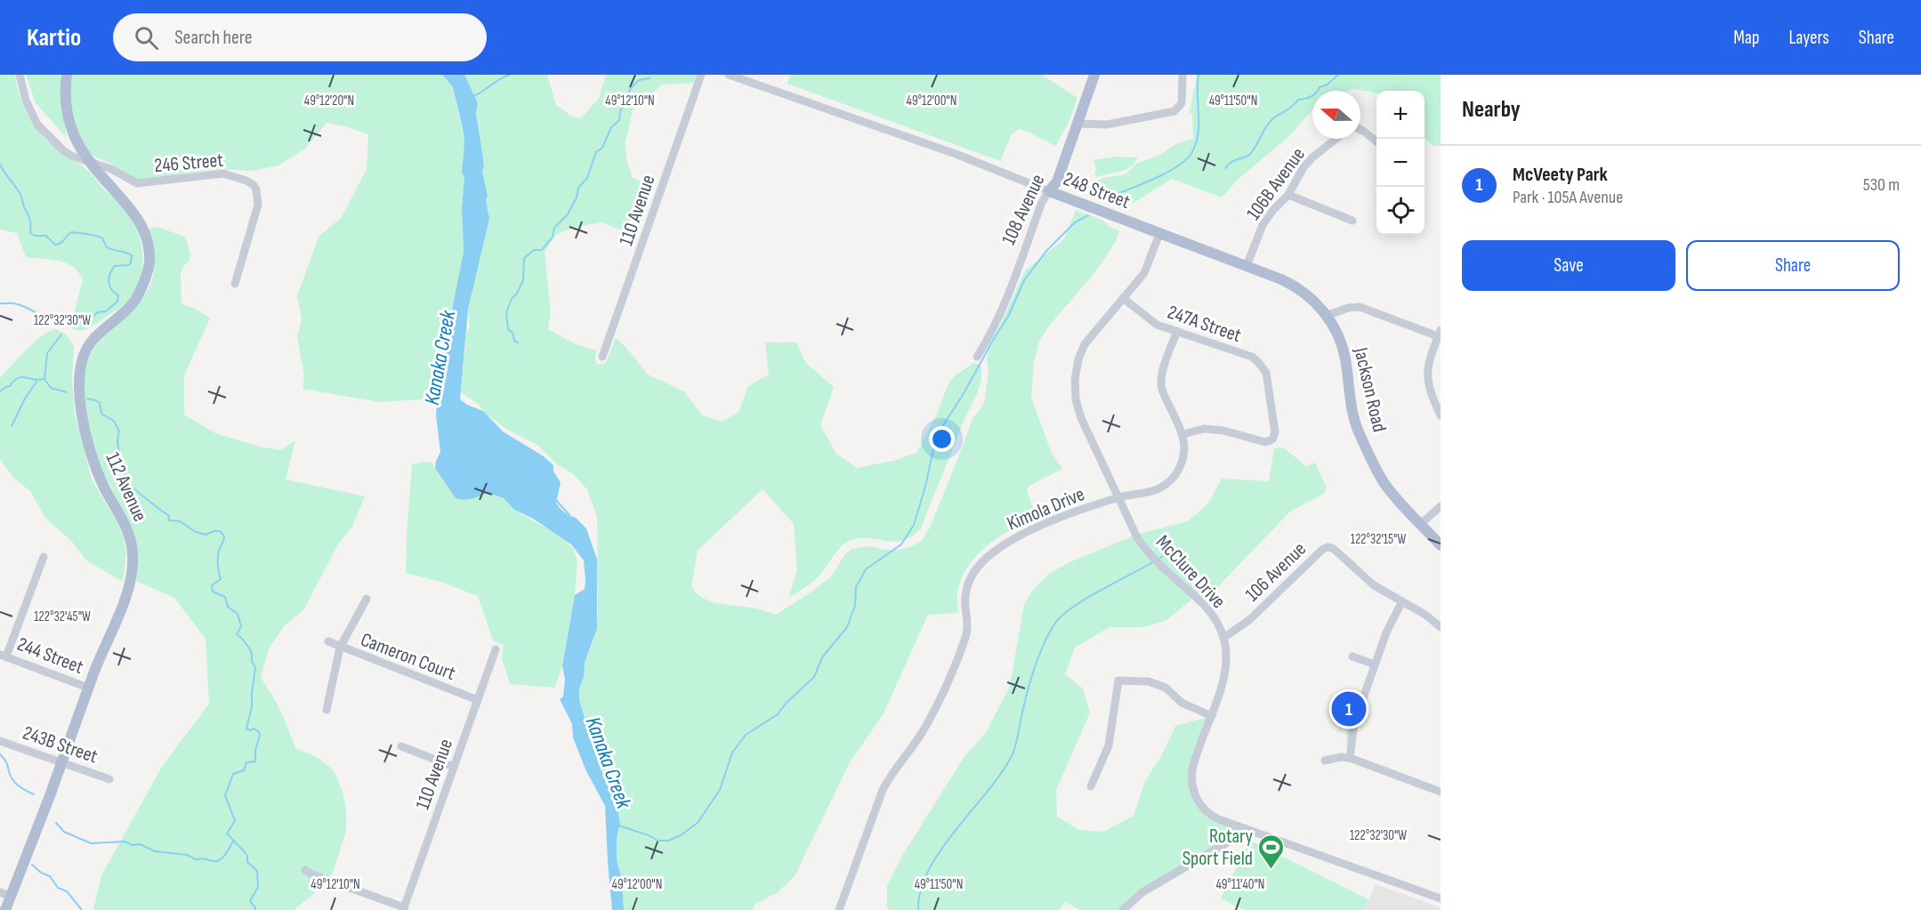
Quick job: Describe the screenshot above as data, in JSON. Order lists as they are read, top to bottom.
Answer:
{
  "streets": {
    "main road": [
      "248 Street",
      "108 Avenue",
      "Jackson Road",
      "112 Avenue"
    ],
    "street": [
      "246 Street",
      "106B Avenue",
      "110 Avenue",
      "247A Street",
      "Kimola Drive",
      "McClure Drive",
      "106 Avenue",
      "244 Street",
      "Cameron Court",
      "243B Street"
    ]
  },
  "crossings": [
    ["246 Street", "112 Avenue"],
    ["106B Avenue", "248 Street"],
    ["248 Street", "108 Avenue"],
    ["248 Street", "Jackson Road"],
    ["248 Street", "McClure Drive"],
    ["110 Avenue", "Cameron Court"],
    ["247A Street", "Kimola Drive"],
    ["247A Street", "McClure Drive"],
    ["112 Avenue", "244 Street"],
    ["112 Avenue", "243B Street"],
    ["Kimola Drive", "McClure Drive"],
    ["McClure Drive", "106 Avenue"]
  ],
  "water": ["Kanaka Creek"],
  "places": {
    "sports": ["Rotary Sport Field"]
  },
  "north": "left",
  "page": {
    "header": "Kartio",
    "search": "Search here",
    "nav": ["Map", "Layers", "Share"],
    "heading": "Nearby",
    "map_buttons": ["+", "−"],
    "list": [
      {
        "mark": "1",
        "name": "McVeety Park",
        "note": "Park · 105A Avenue",
        "value": "530 m"
      }
    ],
    "buttons": ["Save", "Share"],
    "pins": "1"
  },
  "coordinates": [
    "49°12'20\"N",
    "49°12'10\"N",
    "49°12'00\"N",
    "49°11'50\"N",
    "122°32'30\"W",
    "122°32'15\"W",
    "122°32'45\"W",
    "49°11'40\"N"
  ]
}
